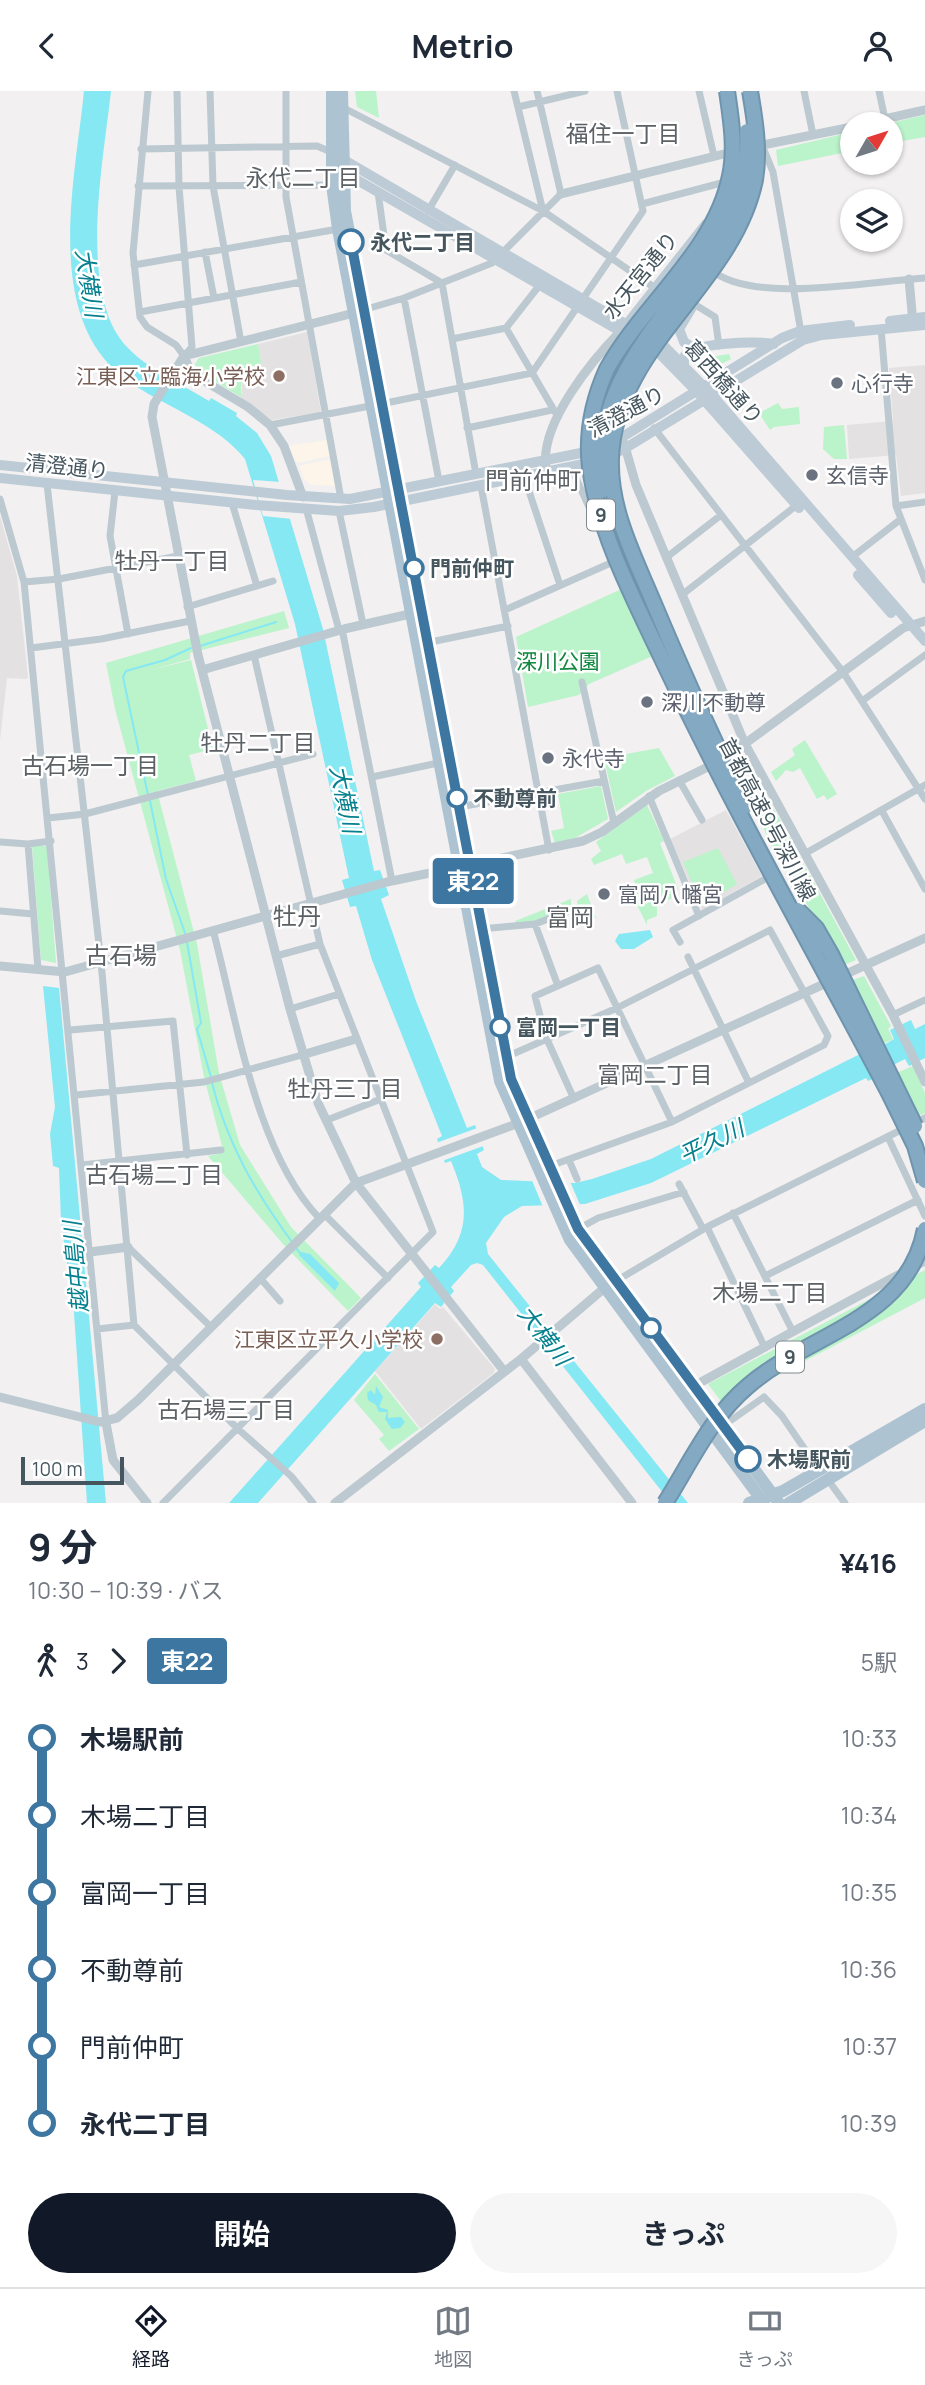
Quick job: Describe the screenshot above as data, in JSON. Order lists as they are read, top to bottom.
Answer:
{
  "streets": {
    "highway": ["9", "首都高速9号深川線"],
    "main road": ["水天宮通り", "葛西橋通り", "清澄通り"]
  },
  "crossings": [
    ["水天宮通り", "葛西橋通り"],
    ["水天宮通り", "清澄通り"],
    ["水天宮通り", "首都高速9号深川線"],
    ["葛西橋通り", "清澄通り"]
  ],
  "districts": [
    "福住一丁目",
    "永代二丁目",
    "門前仲町",
    "牡丹一丁目",
    "牡丹二丁目",
    "古石場一丁目",
    "牡丹",
    "富岡",
    "古石場",
    "富岡二丁目",
    "牡丹三丁目",
    "古石場二丁目",
    "木場二丁目",
    "古石場三丁目"
  ],
  "water": ["大横川", "平久川", "越中島川"],
  "parks": ["深川公園"],
  "places": [
    "永代二丁目",
    "江東区立臨海小学校",
    "心行寺",
    "玄信寺",
    "門前仲町",
    "深川不動尊",
    "永代寺",
    "不動尊前",
    "富岡八幡宮",
    "富岡一丁目",
    "江東区立平久小学校",
    "木場駅前"
  ],
  "lines": ["bus line 東22"],
  "scale_bar": "100 m",
  "north": "top right",
  "page": {
    "header": "Metrio",
    "on_map": "東22",
    "scale": "100 m",
    "heading": ["9 分", "10:30 – 10:39 · バス", "¥416"],
    "legs": ["3", "東22", "5駅"],
    "list": [
      {
        "name": "木場駅前",
        "value": "10:33"
      },
      {
        "name": "木場二丁目",
        "value": "10:34"
      },
      {
        "name": "富岡一丁目",
        "value": "10:35"
      },
      {
        "name": "不動尊前",
        "value": "10:36"
      },
      {
        "name": "門前仲町",
        "value": "10:37"
      },
      {
        "name": "永代二丁目",
        "value": "10:39"
      }
    ],
    "buttons": ["開始", "きっぷ"],
    "tabs": ["経路", "地図", "きっぷ"]
  }
}
